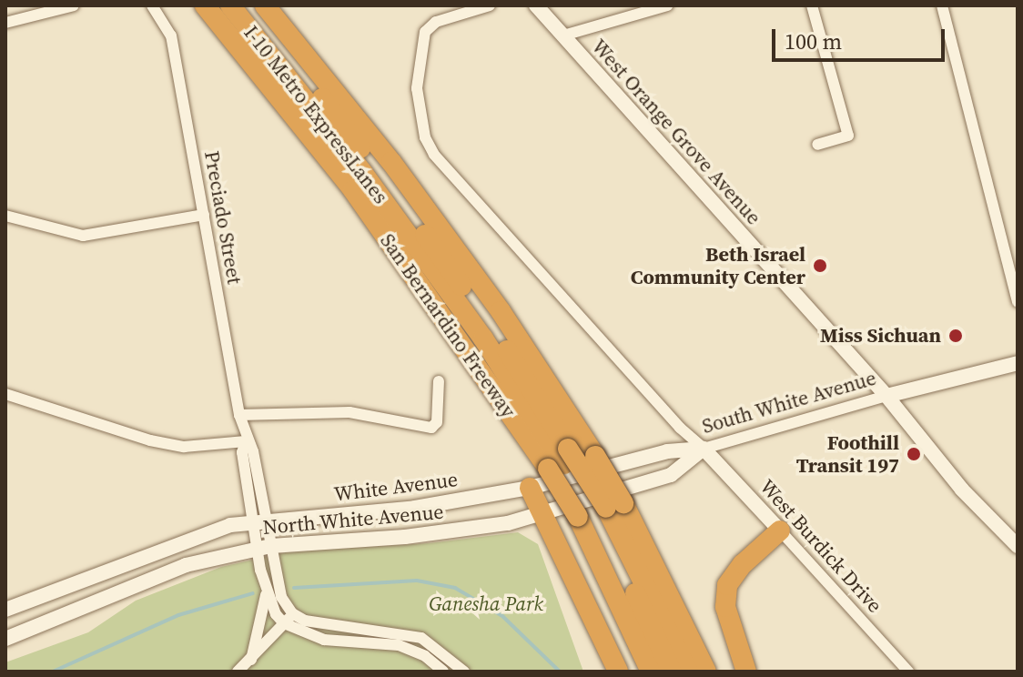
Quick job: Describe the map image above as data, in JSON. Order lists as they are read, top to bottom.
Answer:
{
  "streets": {
    "highway": ["I-10 Metro ExpressLanes", "San Bernardino Freeway"],
    "main road": [
      "West Orange Grove Avenue",
      "South White Avenue",
      "White Avenue",
      "North White Avenue",
      "West Burdick Drive"
    ],
    "street": ["Preciado Street"]
  },
  "crossings": [
    ["I-10 Metro ExpressLanes", "San Bernardino Freeway"],
    ["West Orange Grove Avenue", "South White Avenue"],
    ["Preciado Street", "White Avenue"],
    ["Preciado Street", "North White Avenue"],
    ["South White Avenue", "White Avenue"],
    ["South White Avenue", "North White Avenue"],
    ["South White Avenue", "West Burdick Drive"],
    ["White Avenue", "North White Avenue"],
    ["North White Avenue", "West Burdick Drive"]
  ],
  "parks": ["Ganesha Park"],
  "places": ["Beth Israel Community Center", "Miss Sichuan", "Foothill Transit 197"],
  "scale_bar": "100 m"
}
